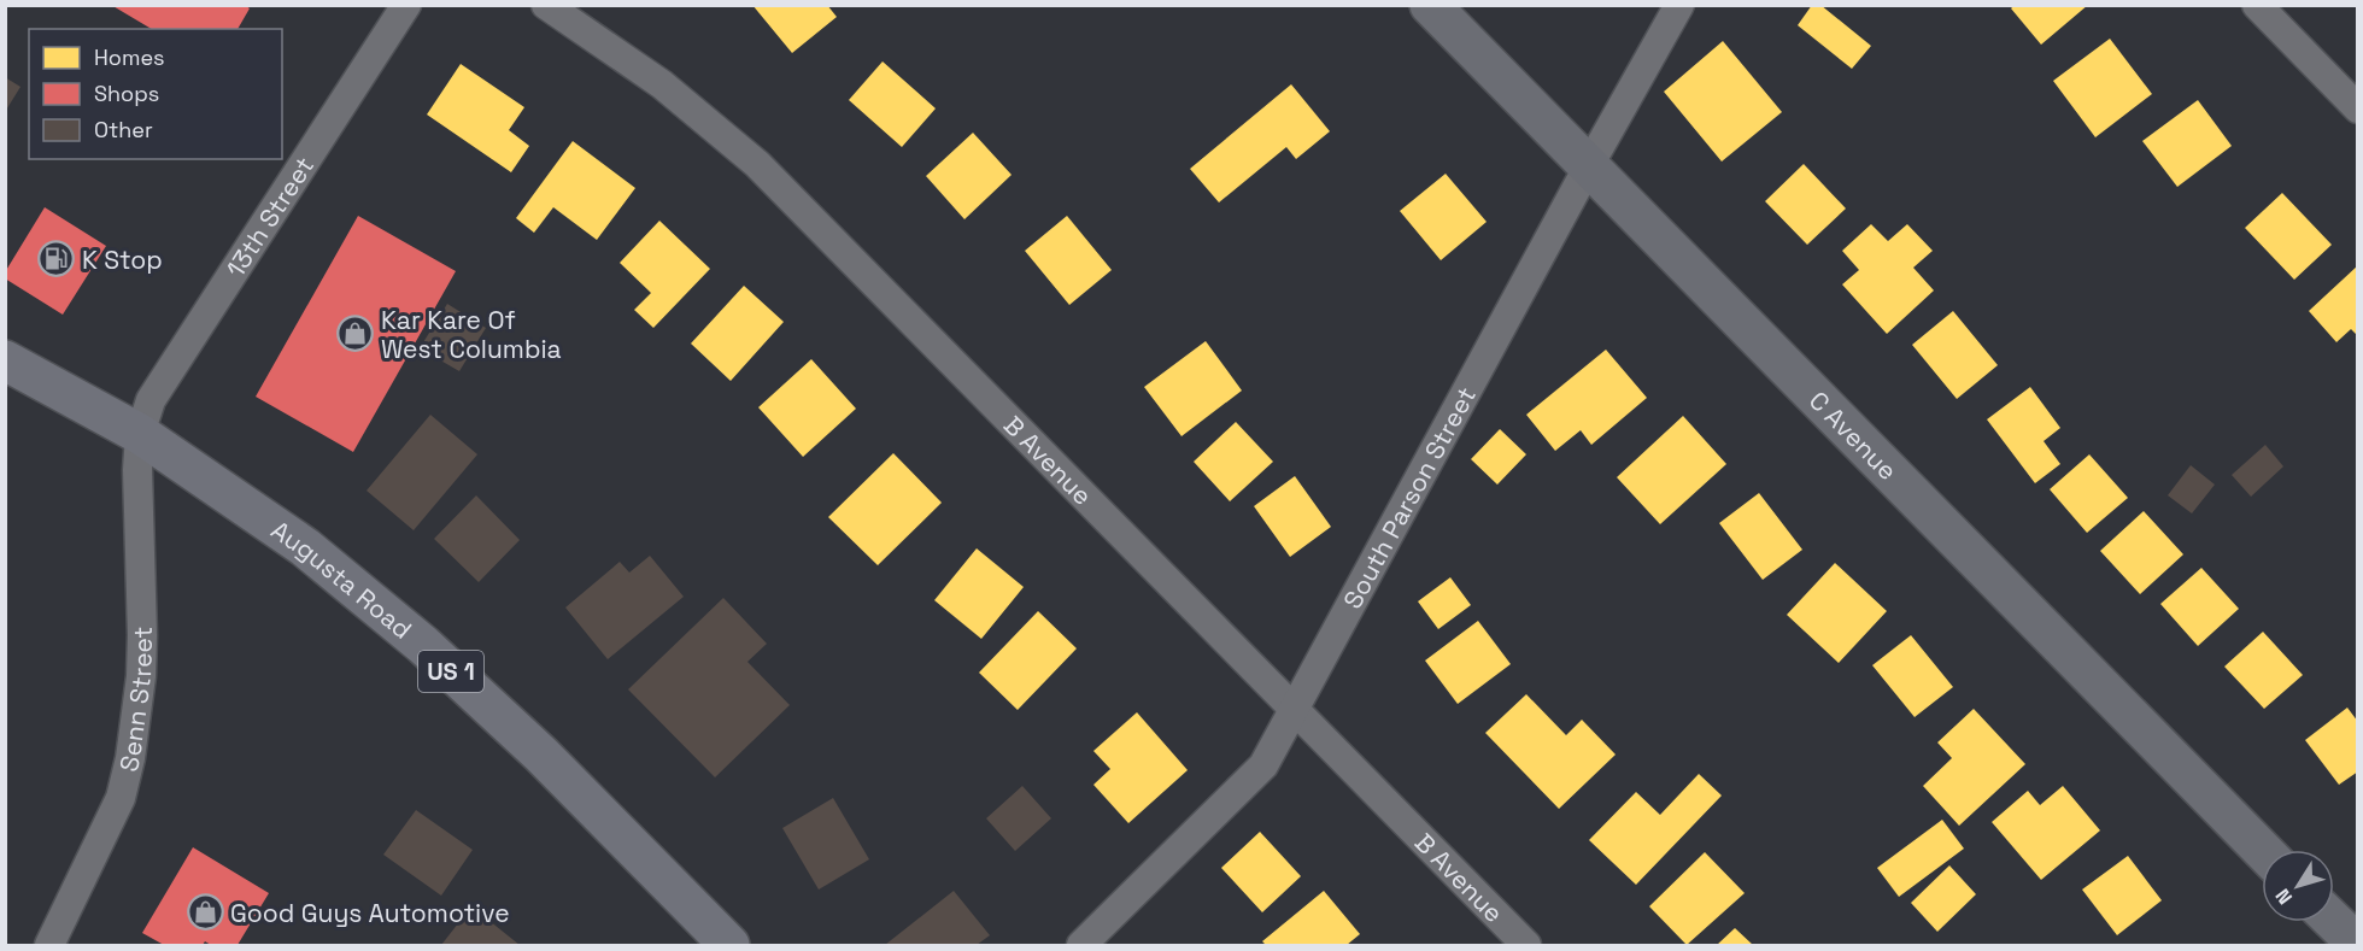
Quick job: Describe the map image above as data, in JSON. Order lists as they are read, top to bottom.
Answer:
{
  "streets": {
    "main road": ["Augusta Road", "US 1"],
    "street": [
      "13th Street",
      "C Avenue",
      "B Avenue",
      "South Parson Street",
      "Senn Street"
    ]
  },
  "crossings": [
    ["13th Street", "Augusta Road"],
    ["13th Street", "Senn Street"],
    ["C Avenue", "South Parson Street"],
    ["B Avenue", "South Parson Street"],
    ["Augusta Road", "Senn Street"]
  ],
  "places": {
    "fuel station": ["K Stop"],
    "shop": ["Kar Kare Of West Columbia", "Good Guys Automotive"]
  },
  "legend": ["Homes", "Shops", "Other"],
  "north": "bottom left"
}
